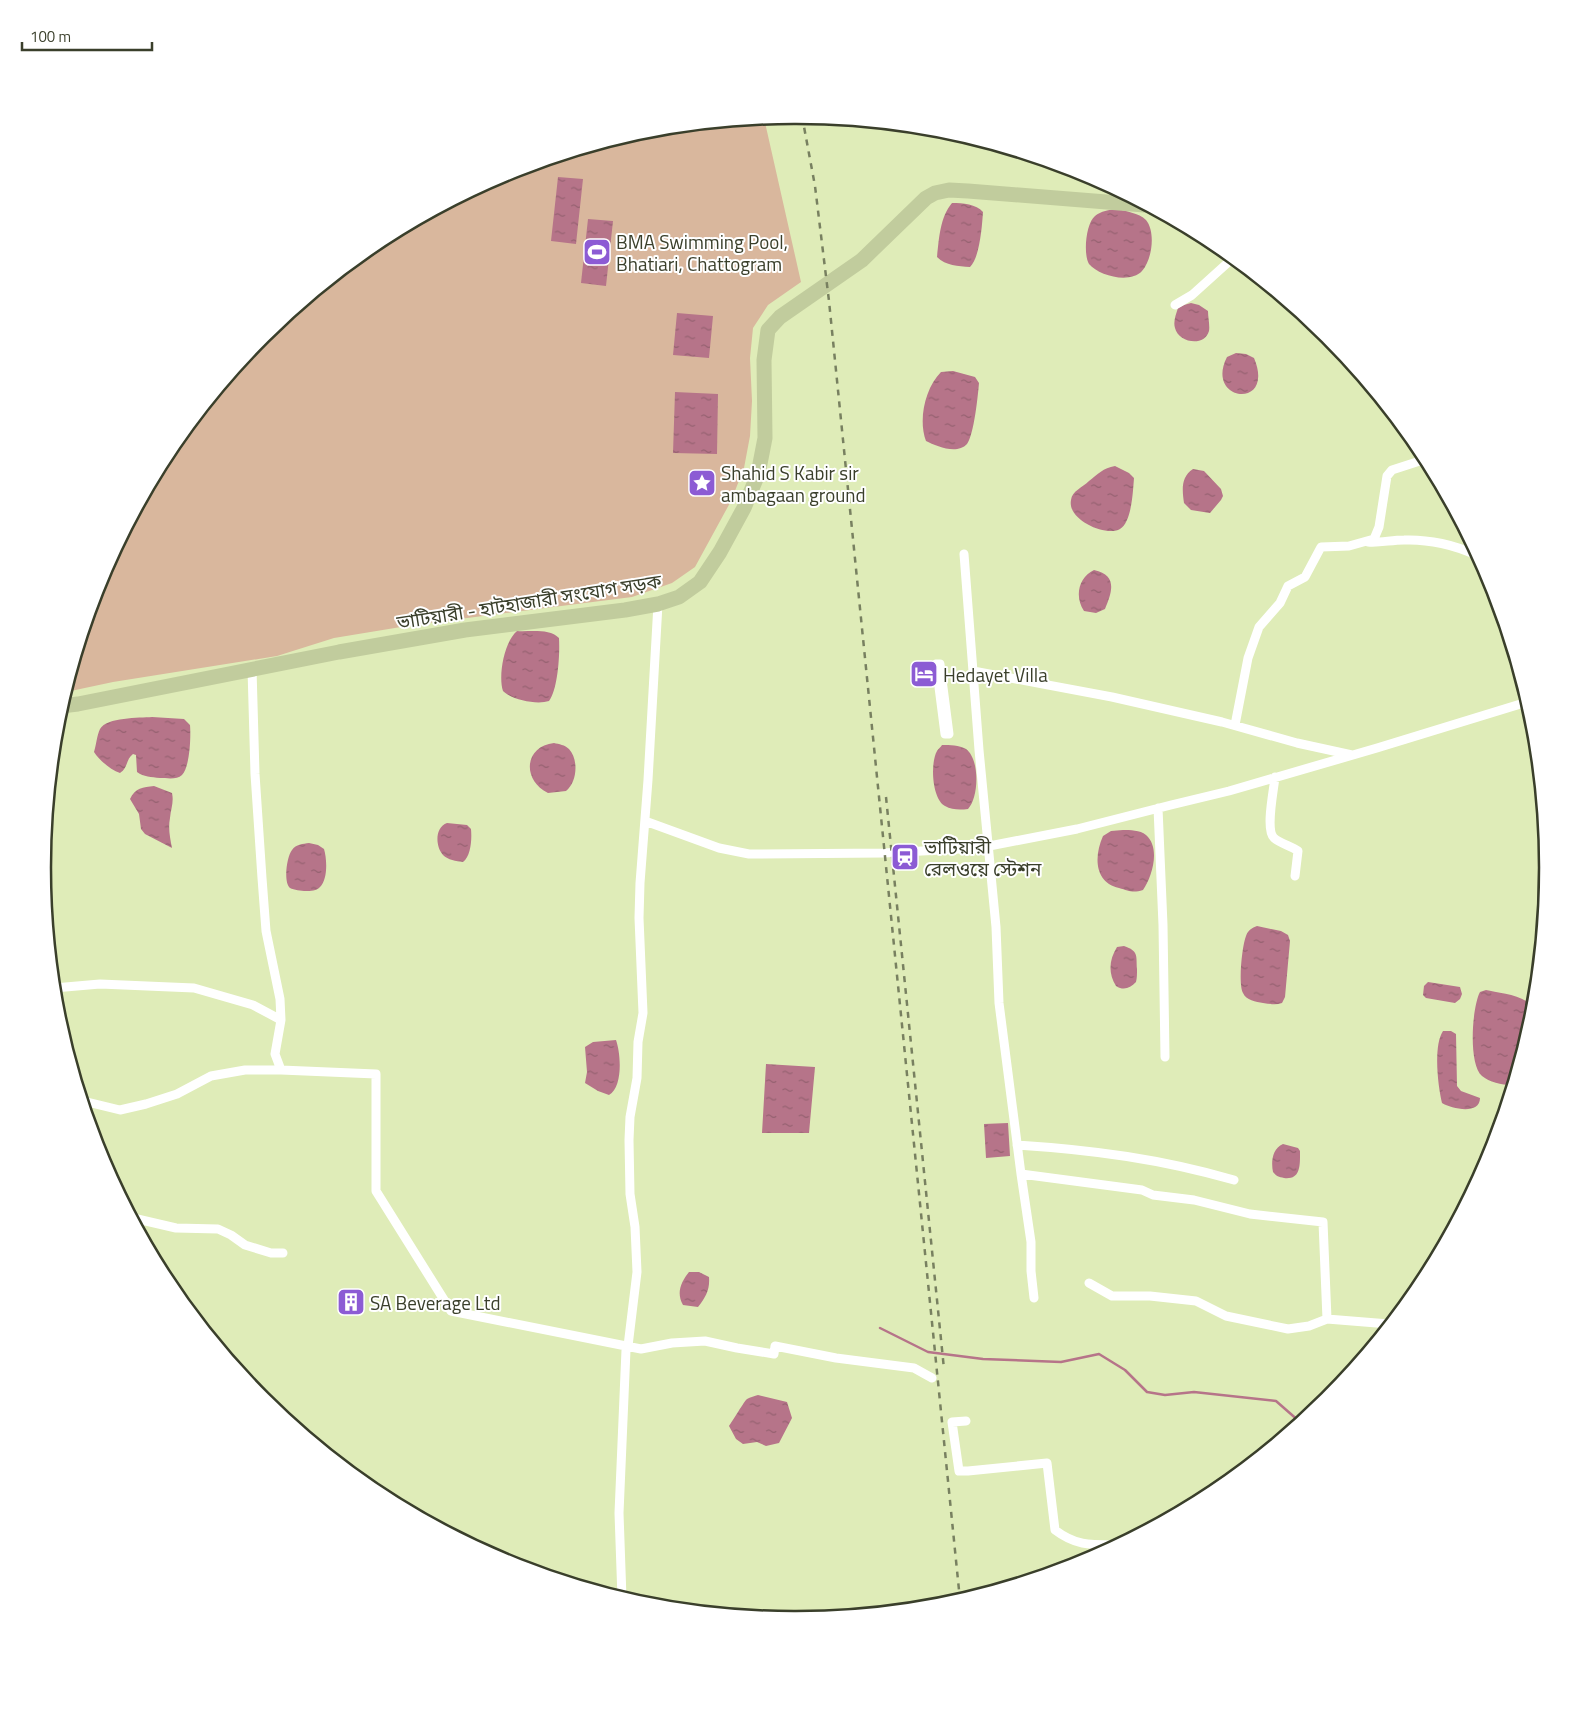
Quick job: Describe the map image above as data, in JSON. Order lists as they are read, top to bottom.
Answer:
{
  "streets": {
    "main road": ["ভাটিয়ারী - হাটহাজারী সংযোগ সড়ক"]
  },
  "places": {
    "sports": ["BMA Swimming Pool, Bhatiari, Chattogram"],
    "place": ["Shahid S Kabir sir ambagaan ground"],
    "hotel": ["Hedayet Villa"],
    "station": ["ভাটিয়ারী রেলওয়ে স্টেশন"],
    "building": ["SA Beverage Ltd"]
  },
  "scale_bar": "100 m"
}
